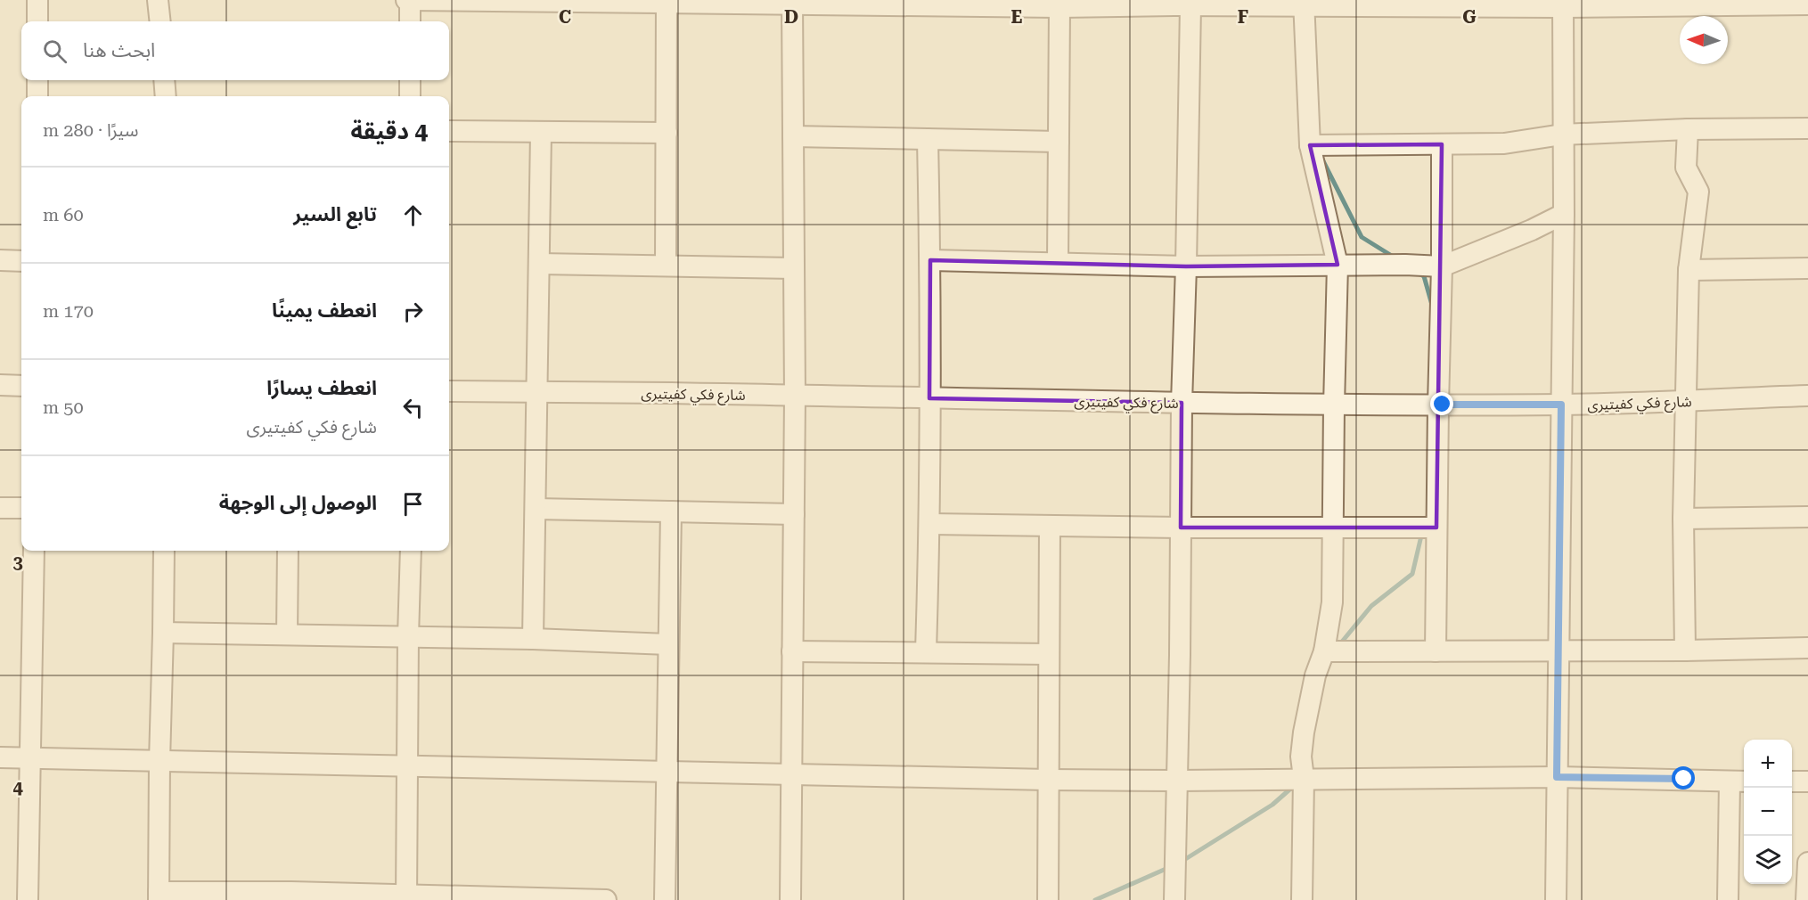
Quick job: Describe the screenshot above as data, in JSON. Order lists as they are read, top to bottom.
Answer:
{
  "streets": {
    "street": ["شارع فكي كفيتيرى"]
  },
  "north": "left",
  "page": {
    "search": "ابحث هنا",
    "heading": ["4 دقيقة", "سيرًا · 280 m"],
    "list": [
      ["تابع السير", "60 m"],
      ["انعطف يمينًا", "170 m"],
      ["انعطف يسارًا", "شارع فكي كفيتيرى", "50 m"],
      "الوصول إلى الوجهة"
    ],
    "map_buttons": ["+", "−"]
  },
  "grid": {
    "columns": [
      "C",
      "D",
      "E",
      "F",
      "G"
    ],
    "rows": ["3", "4"]
  }
}
